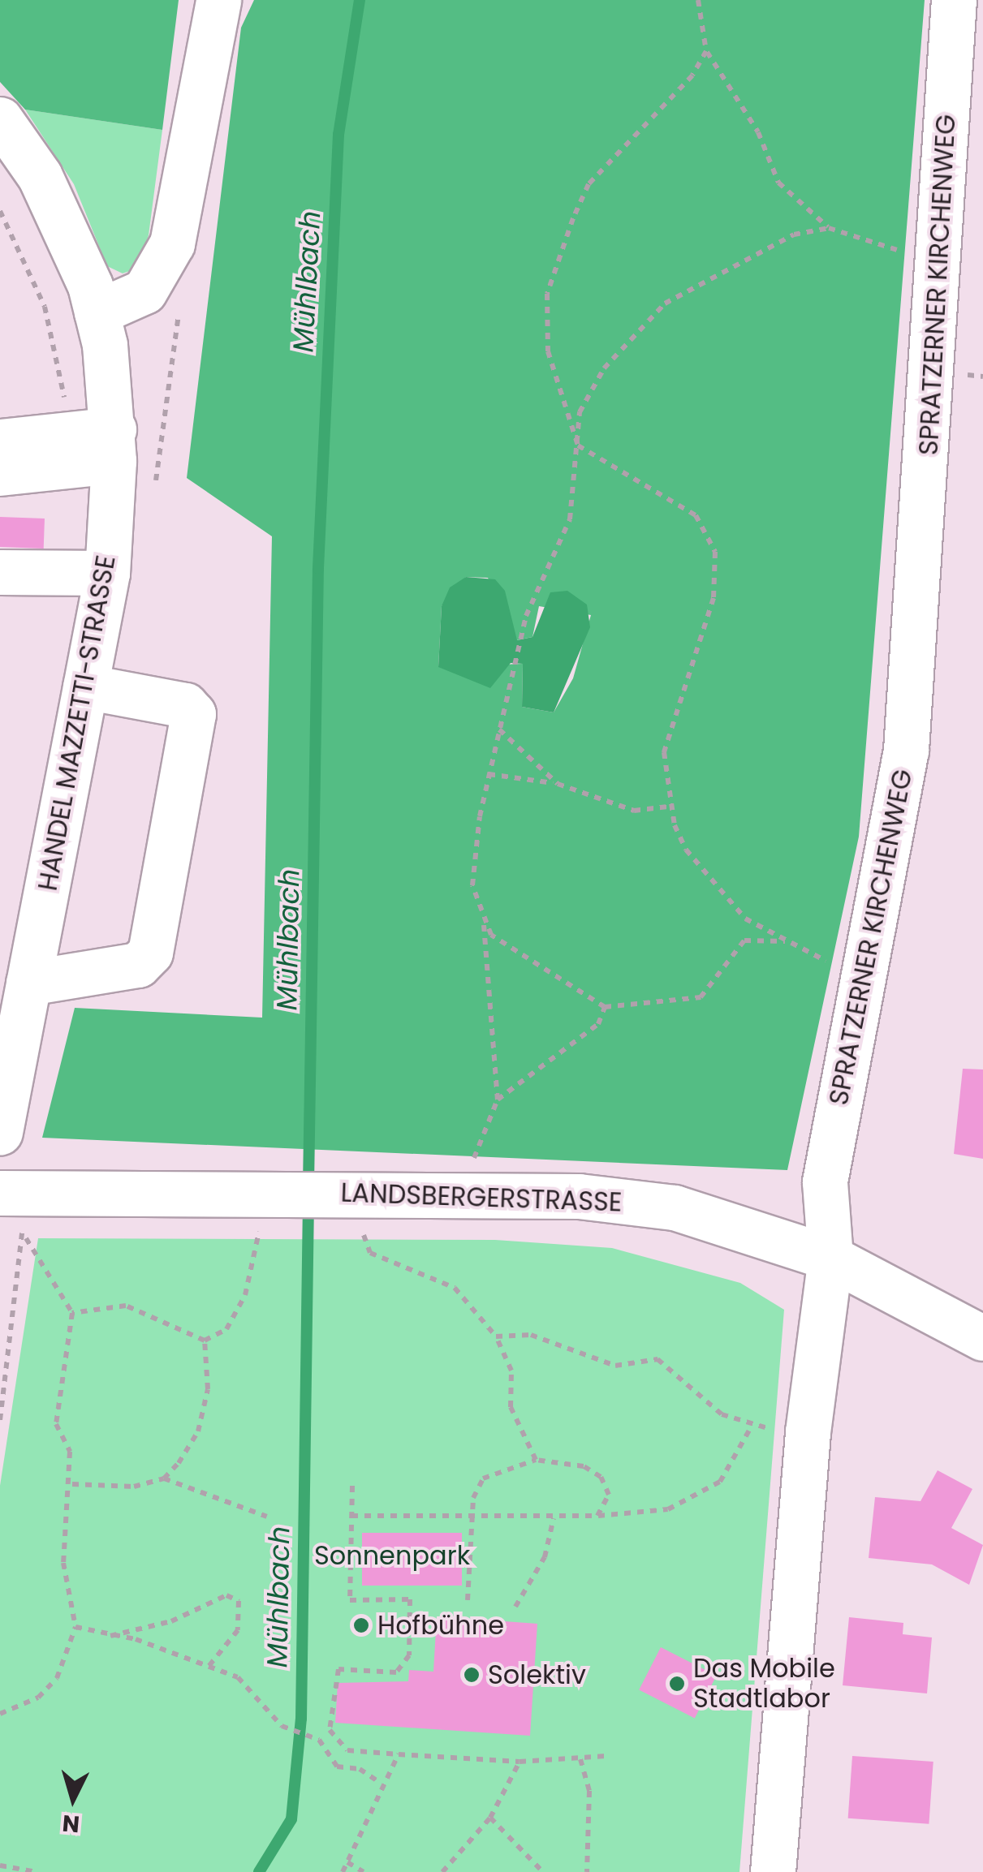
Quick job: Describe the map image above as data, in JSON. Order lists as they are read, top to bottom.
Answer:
{
  "streets": {
    "street": ["SPRATZERNER KIRCHENWEG", "HANDEL MAZZETTI-STRASSE", "LANDSBERGERSTRASSE"]
  },
  "crossings": [
    ["SPRATZERNER KIRCHENWEG", "LANDSBERGERSTRASSE"]
  ],
  "water": ["Mühlbach"],
  "parks": ["Sonnenpark"],
  "places": ["Hofbühne", "Solektiv", "Das Mobile Stadtlabor"],
  "north": "bottom"
}
